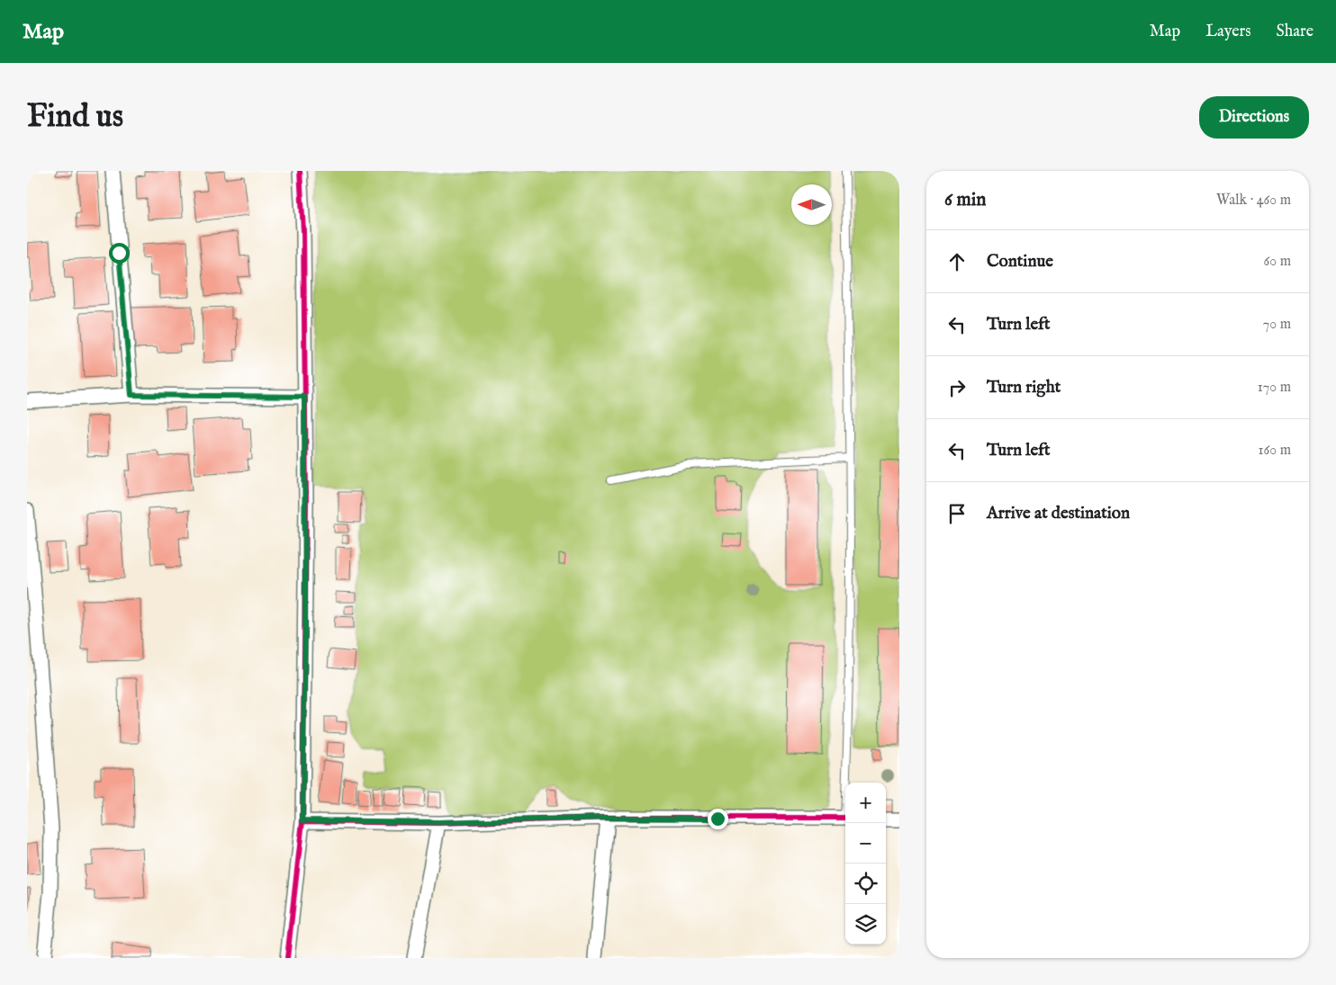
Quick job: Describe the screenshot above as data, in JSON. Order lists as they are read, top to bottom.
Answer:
{
  "north": "left",
  "page": {
    "header": "Map",
    "nav": ["Map", "Layers", "Share"],
    "buttons": "Directions",
    "title": "Find us",
    "heading": ["6 min", "Walk · 460 m"],
    "list": [
      ["Continue", "60 m"],
      ["Turn left", "70 m"],
      ["Turn right", "170 m"],
      ["Turn left", "160 m"],
      "Arrive at destination"
    ],
    "map_buttons": ["+", "−"]
  }
}
